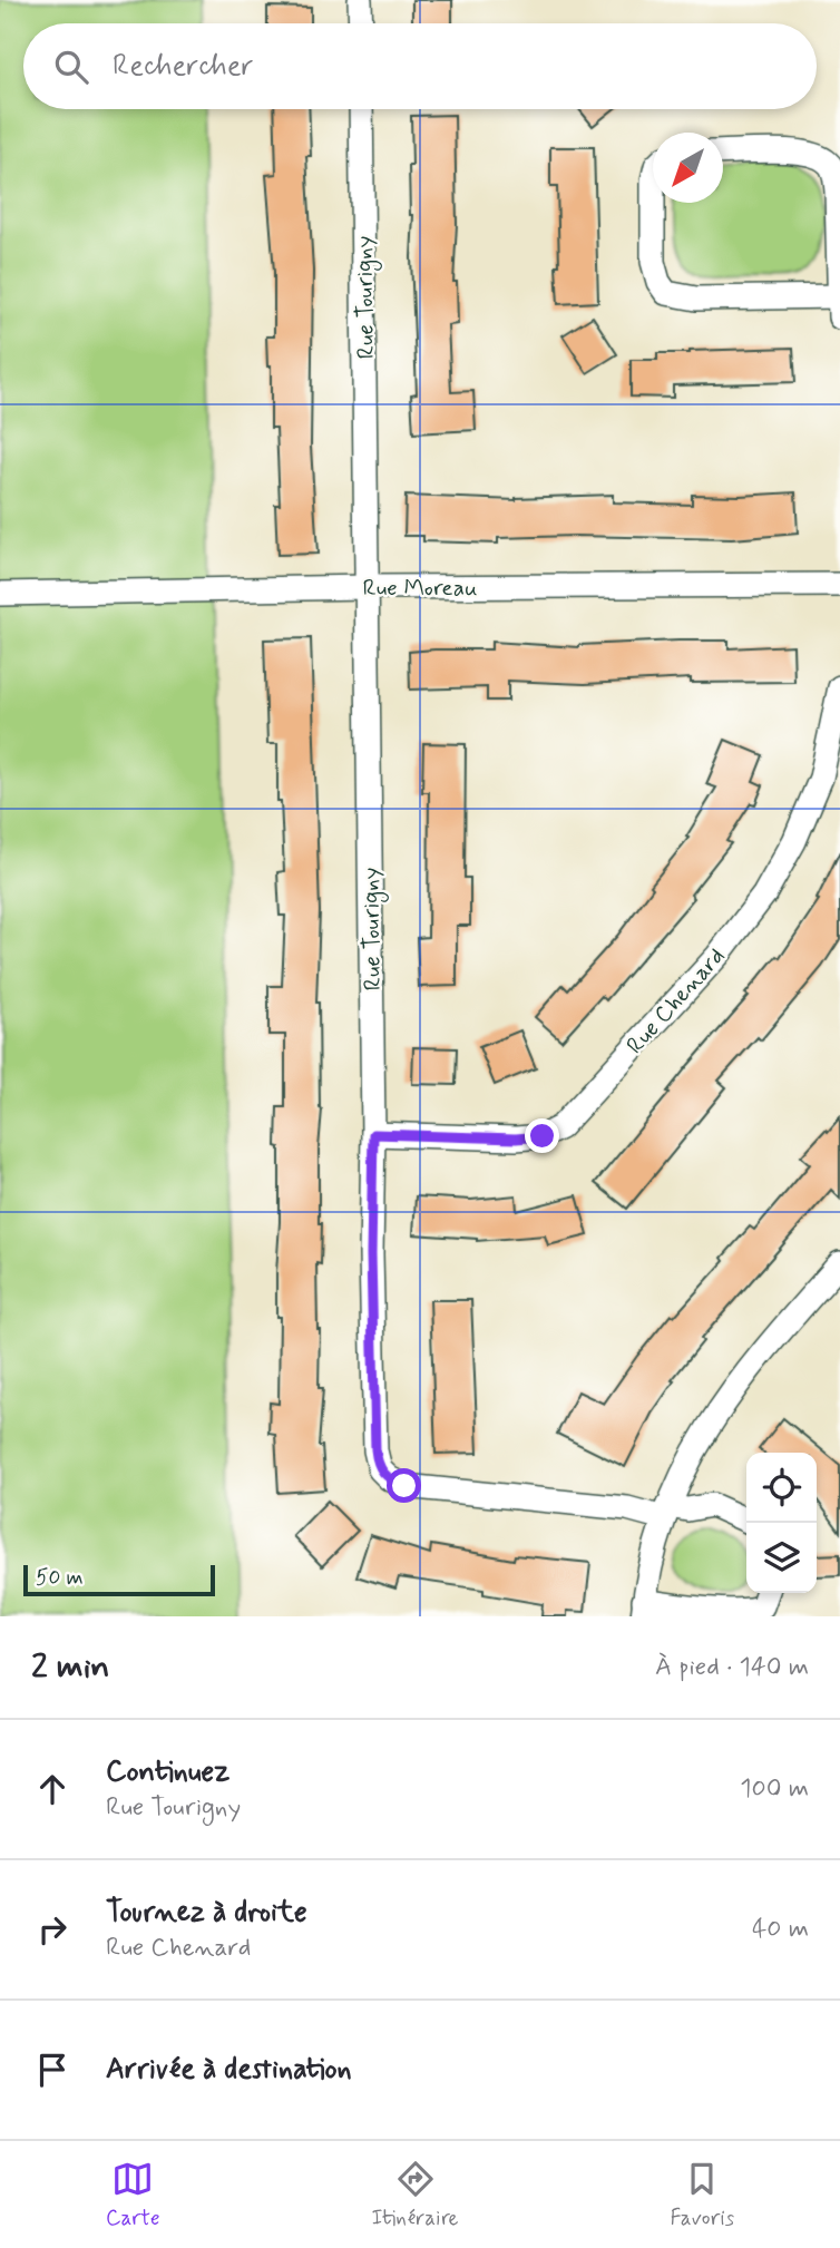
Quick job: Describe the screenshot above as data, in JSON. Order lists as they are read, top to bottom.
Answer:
{
  "streets": {
    "street": ["Rue Tourigny", "Rue Moreau", "Rue Chenard"]
  },
  "crossings": [
    ["Rue Tourigny", "Rue Moreau"],
    ["Rue Tourigny", "Rue Chenard"]
  ],
  "scale_bar": "50 m",
  "north": "bottom left",
  "page": {
    "search": "Rechercher",
    "scale": "50 m",
    "heading": ["2 min", "À pied · 140 m"],
    "list": [
      ["Continuez", "Rue Tourigny", "100 m"],
      ["Tournez à droite", "Rue Chenard", "40 m"],
      "Arrivée à destination"
    ],
    "nav": ["Carte", "Itinéraire", "Favoris"]
  }
}
